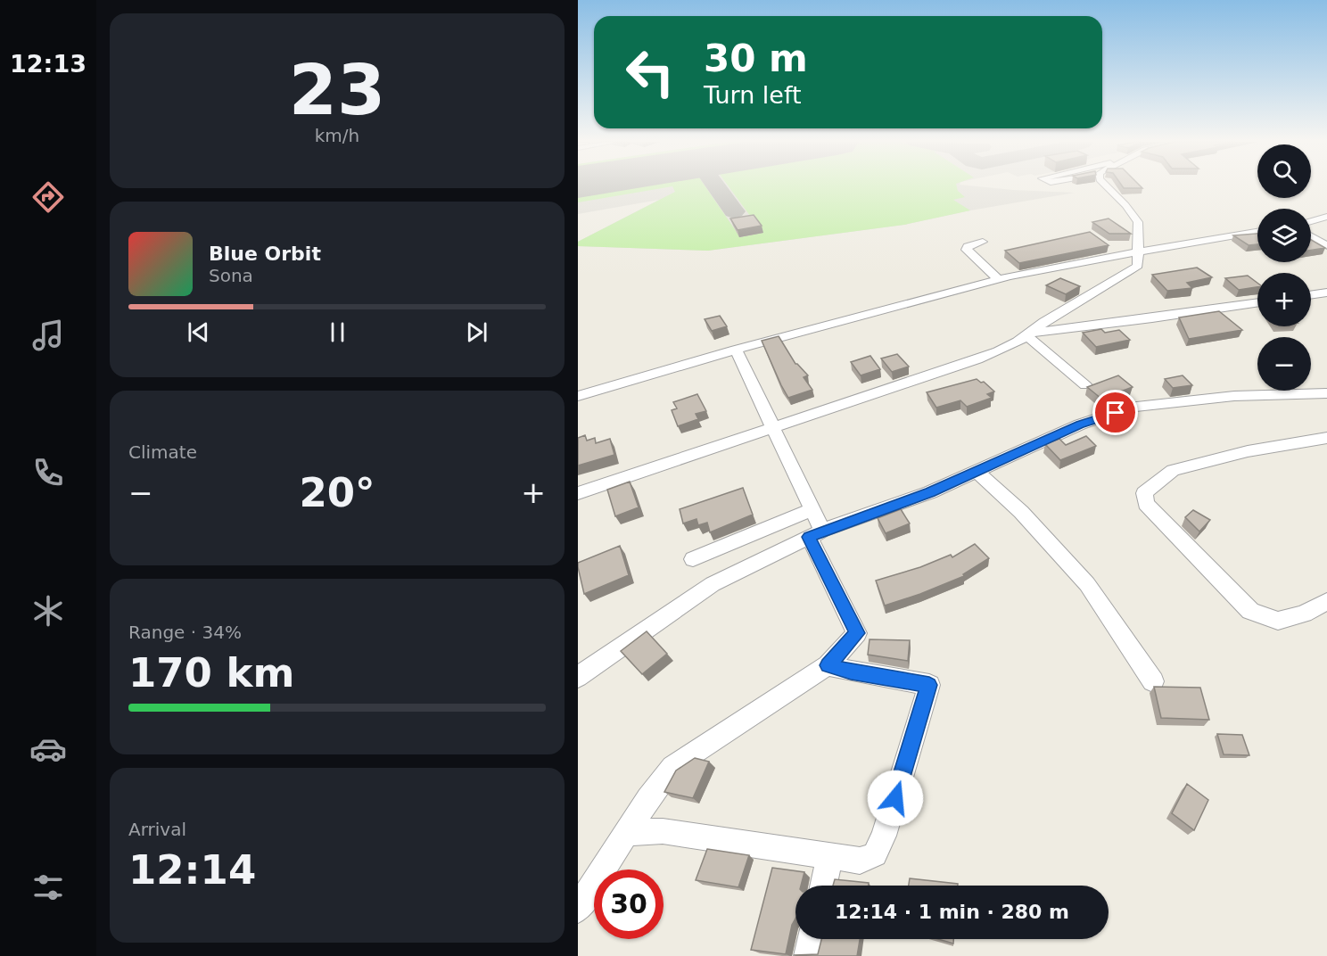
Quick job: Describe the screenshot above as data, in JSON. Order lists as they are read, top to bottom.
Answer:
{
  "page": {
    "tabs": "12:13",
    "tile": [
      ["23", "km/h"],
      "Climate",
      ["Range · 34%", "170 km"],
      ["Arrival", "12:14"]
    ],
    "turn": ["30 m", "Turn left"],
    "map_buttons": ["+", "−"],
    "song": ["Blue Orbit", "Sona"],
    "heat": ["−", "20°", "+"],
    "limit": "30",
    "trip": "12:14 · 1 min · 280 m"
  }
}
